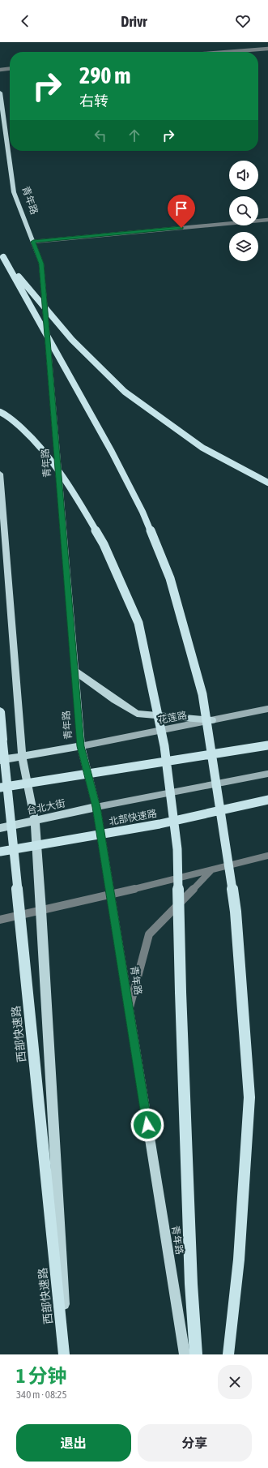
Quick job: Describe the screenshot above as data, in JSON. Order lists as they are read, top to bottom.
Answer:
{
  "streets": {
    "highway": ["北部快速路", "西部快速路"],
    "main road": ["青年路", "花莲路", "台北大街"]
  },
  "crossings": [
    ["青年路", "花莲路"],
    ["青年路", "台北大街"]
  ],
  "page": {
    "header": "Drivr",
    "turn": ["290 m", "右转"],
    "heading": ["1 分钟", "340 m · 08:25"],
    "buttons": ["退出", "分享"]
  }
}
